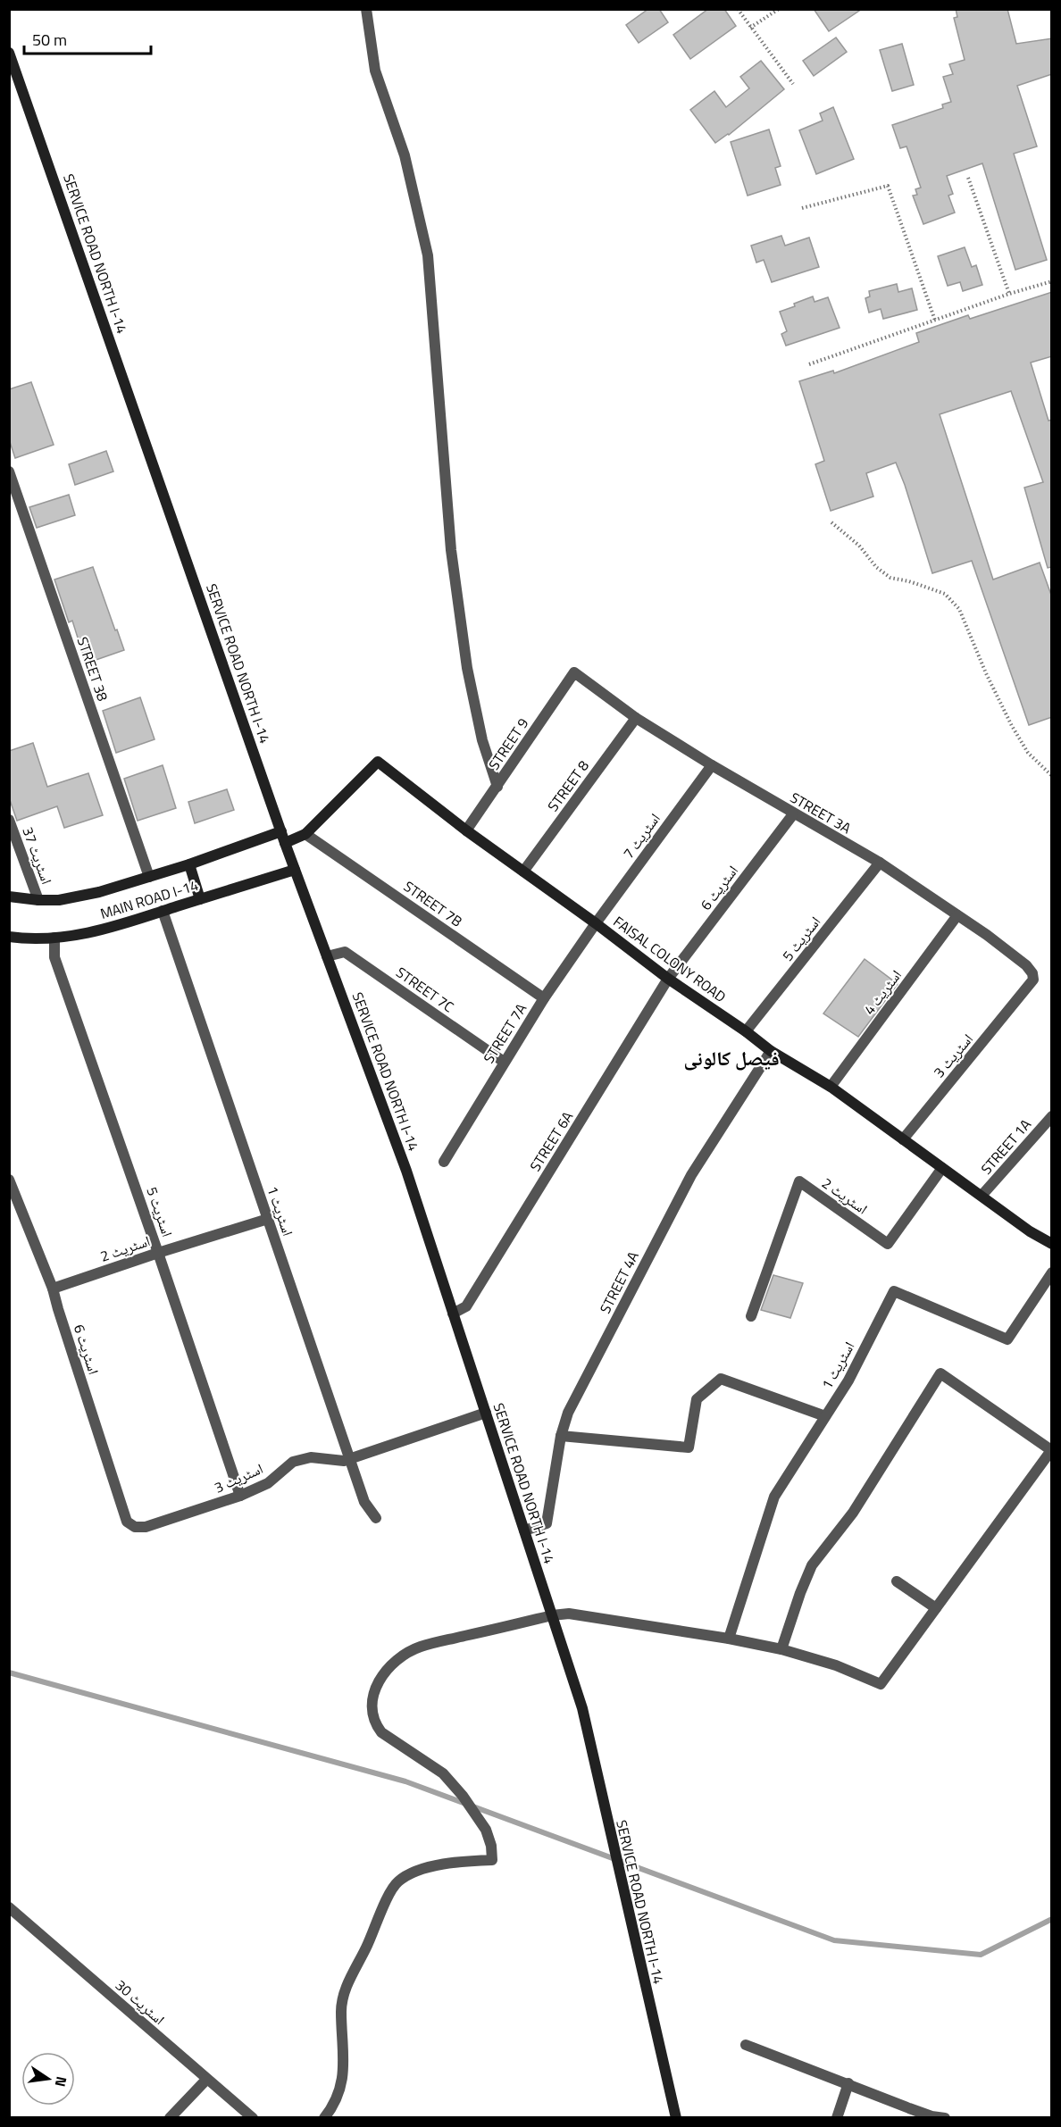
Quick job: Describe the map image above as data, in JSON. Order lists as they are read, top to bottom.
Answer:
{
  "streets": {
    "main road": ["SERVICE ROAD NORTH I-14", "MAIN ROAD I-14", "FAISAL COLONY ROAD"],
    "street": [
      "STREET 38",
      "STREET 9",
      "STREET 8",
      "STREET 3A",
      "اسٹریٹ 7",
      "اسٹریٹ 37",
      "اسٹریٹ 6",
      "STREET 7B",
      "اسٹریٹ 5",
      "STREET 7C",
      "اسٹریٹ 4",
      "STREET 7A",
      "اسٹریٹ 3",
      "STREET 6A",
      "STREET 1A",
      "اسٹریٹ 2",
      "اسٹریٹ 1",
      "STREET 4A",
      "اسٹریٹ 30"
    ]
  },
  "crossings": [
    ["SERVICE ROAD NORTH I-14", "MAIN ROAD I-14"],
    ["SERVICE ROAD NORTH I-14", "FAISAL COLONY ROAD"],
    ["SERVICE ROAD NORTH I-14", "STREET 7C"],
    ["SERVICE ROAD NORTH I-14", "اسٹریٹ 3"],
    ["SERVICE ROAD NORTH I-14", "STREET 6A"],
    ["SERVICE ROAD NORTH I-14", "STREET 4A"],
    ["STREET 38", "MAIN ROAD I-14"],
    ["STREET 9", "STREET 3A"],
    ["STREET 9", "FAISAL COLONY ROAD"],
    ["STREET 8", "STREET 3A"],
    ["STREET 8", "FAISAL COLONY ROAD"],
    ["STREET 3A", "اسٹریٹ 7"],
    ["STREET 3A", "اسٹریٹ 6"],
    ["STREET 3A", "اسٹریٹ 5"],
    ["STREET 3A", "اسٹریٹ 4"],
    ["STREET 3A", "اسٹریٹ 3"],
    ["اسٹریٹ 7", "FAISAL COLONY ROAD"],
    ["اسٹریٹ 7", "STREET 7A"],
    ["اسٹریٹ 37", "MAIN ROAD I-14"],
    ["اسٹریٹ 6", "FAISAL COLONY ROAD"],
    ["اسٹریٹ 6", "اسٹریٹ 3"],
    ["اسٹریٹ 6", "STREET 6A"],
    ["اسٹریٹ 6", "اسٹریٹ 2"],
    ["MAIN ROAD I-14", "اسٹریٹ 5"],
    ["MAIN ROAD I-14", "اسٹریٹ 1"],
    ["STREET 7B", "FAISAL COLONY ROAD"],
    ["STREET 7B", "STREET 7A"],
    ["اسٹریٹ 5", "FAISAL COLONY ROAD"],
    ["اسٹریٹ 5", "اسٹریٹ 3"],
    ["اسٹریٹ 5", "اسٹریٹ 2"],
    ["FAISAL COLONY ROAD", "اسٹریٹ 4"],
    ["FAISAL COLONY ROAD", "STREET 7A"],
    ["FAISAL COLONY ROAD", "اسٹریٹ 3"],
    ["FAISAL COLONY ROAD", "STREET 6A"],
    ["FAISAL COLONY ROAD", "STREET 1A"],
    ["FAISAL COLONY ROAD", "اسٹریٹ 2"],
    ["FAISAL COLONY ROAD", "STREET 4A"],
    ["STREET 7C", "STREET 7A"],
    ["اسٹریٹ 3", "اسٹریٹ 1"],
    ["اسٹریٹ 2", "اسٹریٹ 1"]
  ],
  "districts": ["فیصل کالونی"],
  "scale_bar": "50 m",
  "north": "right"
}
